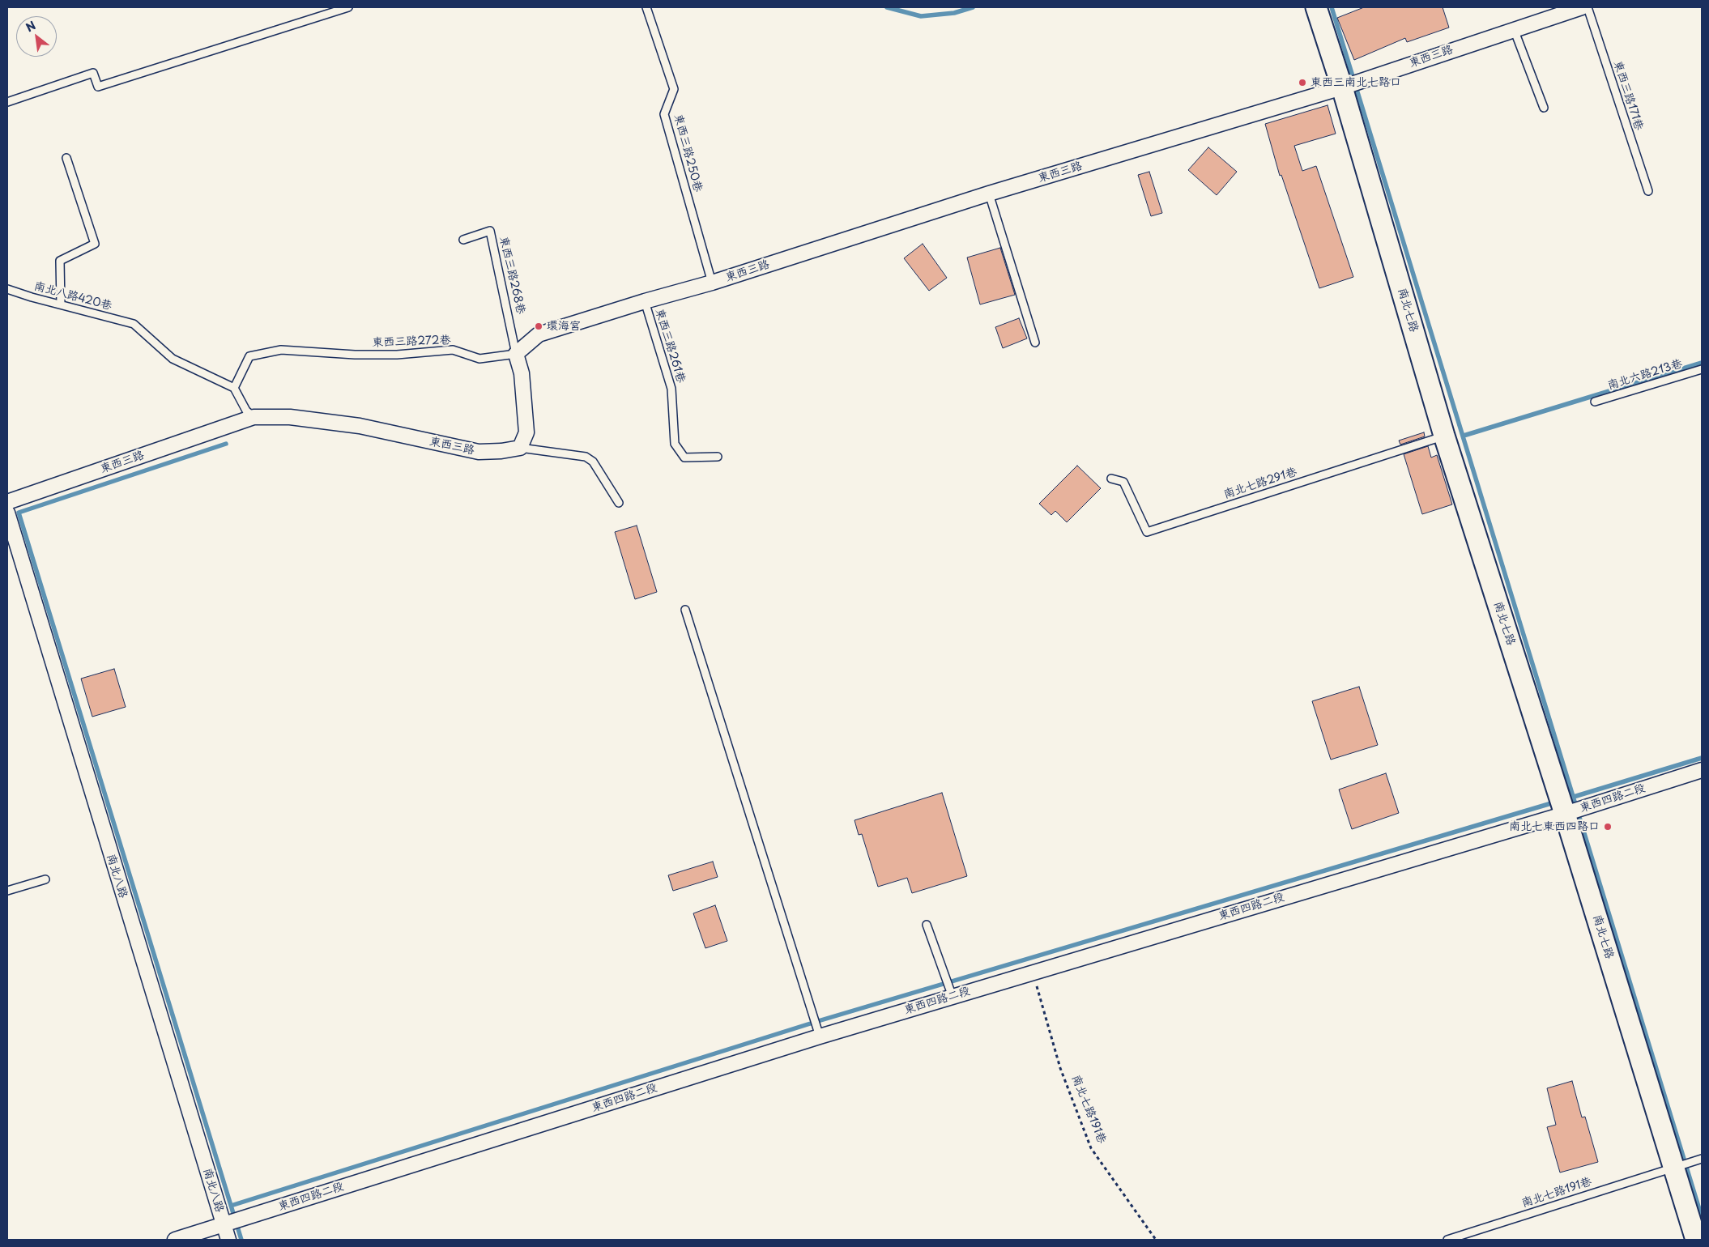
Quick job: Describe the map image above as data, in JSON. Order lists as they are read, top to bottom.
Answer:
{
  "streets": {
    "street": [
      "東西三路",
      "南北七路",
      "東西四路二段",
      "南北八路"
    ],
    "lane": [
      "東西三路171巷",
      "東西三路250巷",
      "東西三路268巷",
      "南北八路420巷",
      "東西三路272巷",
      "東西三路261巷",
      "南北六路213巷",
      "南北七路291巷",
      "南北七路191巷"
    ]
  },
  "crossings": [
    ["東西三路", "東西三路250巷"],
    ["東西三路", "東西三路268巷"],
    ["東西三路", "南北七路"],
    ["東西三路", "東西三路272巷"],
    ["東西三路", "東西三路261巷"],
    ["東西三路268巷", "東西三路272巷"],
    ["南北八路420巷", "東西三路272巷"],
    ["南北七路", "南北七路291巷"],
    ["南北七路", "東西四路二段"],
    ["南北七路", "南北七路191巷"],
    ["東西四路二段", "南北八路"],
    ["東西四路二段", "南北七路191巷"]
  ],
  "places": ["東西三南北七路口", "環海宮", "南北七東西四路口"],
  "north": "top left"
}
